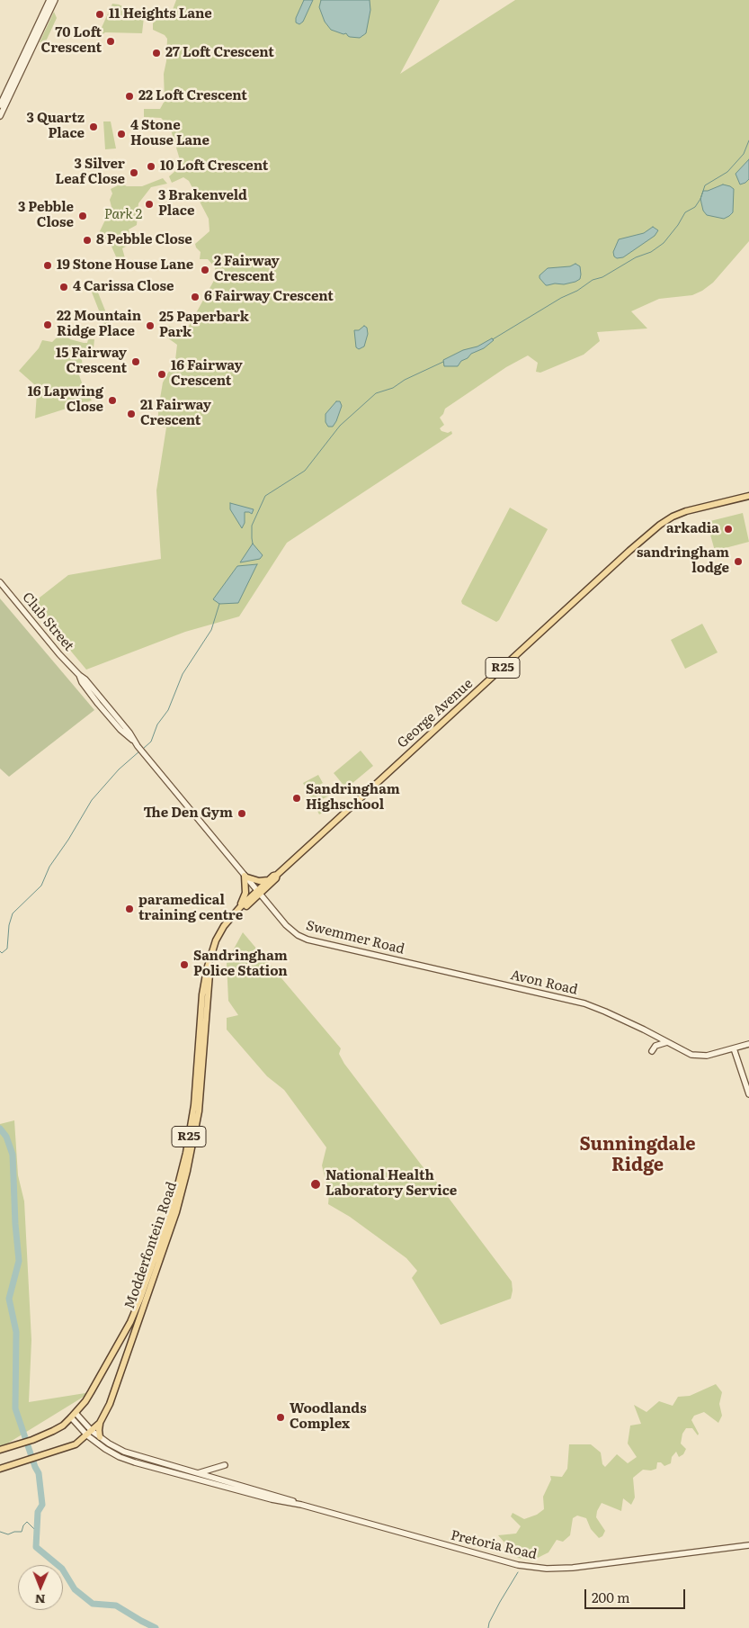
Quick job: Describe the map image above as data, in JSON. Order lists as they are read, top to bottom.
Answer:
{
  "streets": {
    "main road": [
      "Club Street",
      "R25",
      "George Avenue",
      "Swemmer Road",
      "Avon Road",
      "Modderfontein Road",
      "Pretoria Road"
    ]
  },
  "crossings": [
    ["Club Street", "George Avenue"],
    ["Club Street", "Swemmer Road"],
    ["Club Street", "Modderfontein Road"],
    ["George Avenue", "Swemmer Road"],
    ["George Avenue", "Modderfontein Road"],
    ["Swemmer Road", "Avon Road"],
    ["Swemmer Road", "Modderfontein Road"],
    ["Modderfontein Road", "Pretoria Road"]
  ],
  "districts": ["Sunningdale Ridge"],
  "parks": ["Park 2"],
  "places": [
    "11 Heights Lane",
    "70 Loft Crescent",
    "27 Loft Crescent",
    "22 Loft Crescent",
    "3 Quartz Place",
    "4 Stone House Lane",
    "10 Loft Crescent",
    "3 Silver Leaf Close",
    "3 Brakenveld Place",
    "3 Pebble Close",
    "8 Pebble Close",
    "19 Stone House Lane",
    "2 Fairway Crescent",
    "4 Carissa Close",
    "6 Fairway Crescent",
    "22 Mountain Ridge Place",
    "25 Paperbark Park",
    "15 Fairway Crescent",
    "16 Fairway Crescent",
    "16 Lapwing Close",
    "21 Fairway Crescent",
    "arkadia",
    "sandringham lodge",
    "Sandringham Highschool",
    "The Den Gym",
    "paramedical training centre",
    "Sandringham Police Station",
    "National Health Laboratory Service",
    "Woodlands Complex"
  ],
  "scale_bar": "200 m",
  "north": "bottom"
}
